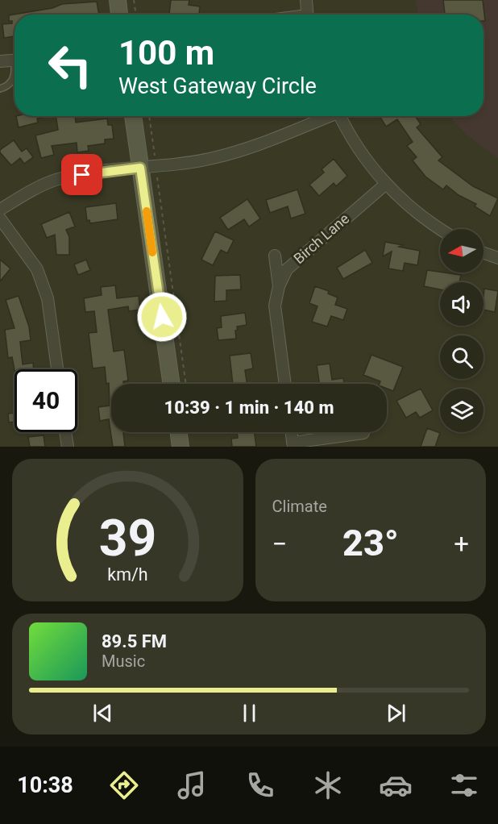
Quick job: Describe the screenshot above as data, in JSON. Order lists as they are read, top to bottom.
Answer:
{
  "streets": {
    "street": ["Birch Lane"]
  },
  "north": "left",
  "page": {
    "turn": ["100 m", "West Gateway Circle"],
    "limit": "40",
    "trip": "10:39 · 1 min · 140 m",
    "tile": "Climate",
    "heat": ["−", "23°", "+"],
    "song": ["89.5 FM", "Music"],
    "tabs": "10:38",
    "gauge": ["39", "km/h"]
  }
}
